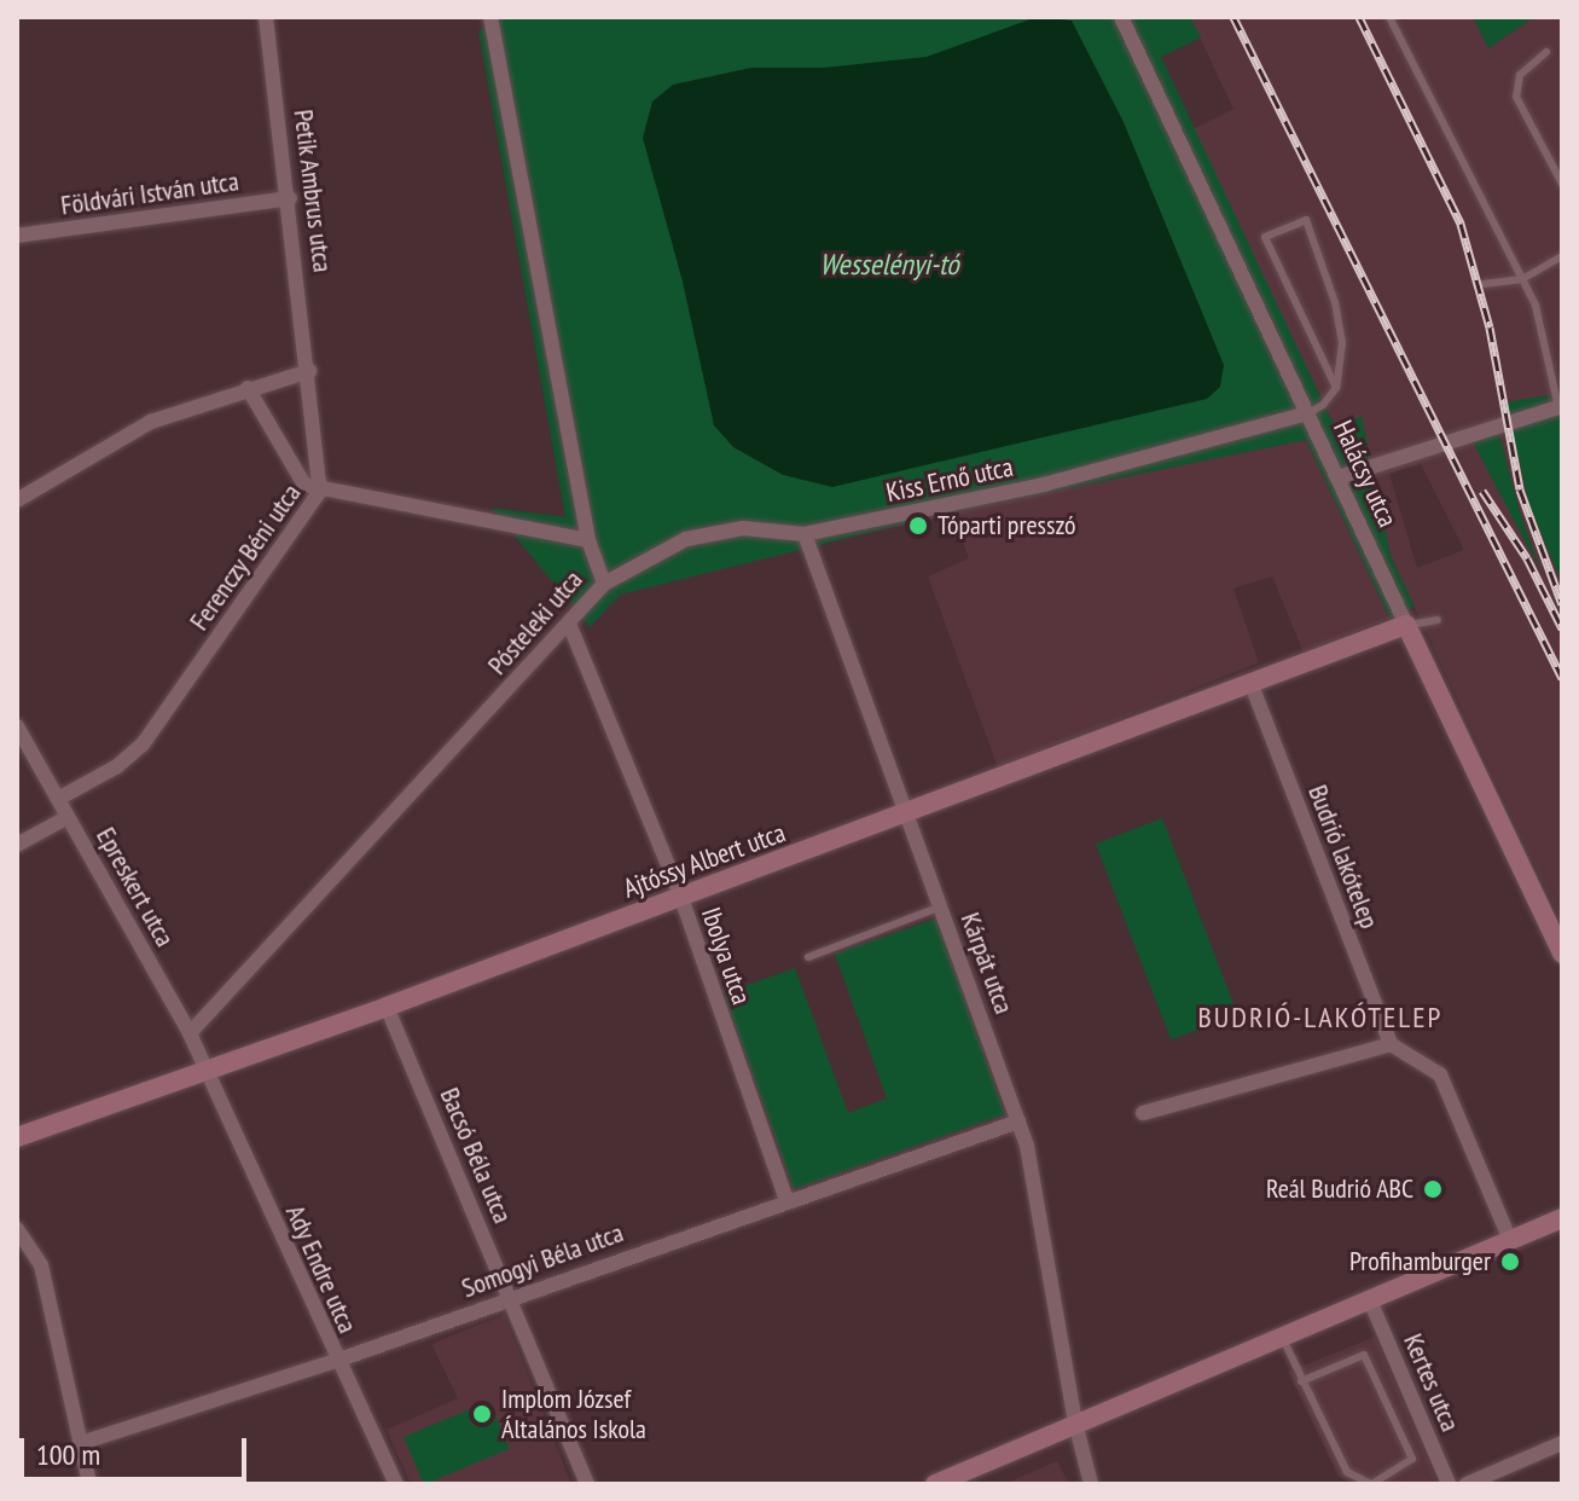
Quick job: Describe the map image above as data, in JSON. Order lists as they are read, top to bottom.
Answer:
{
  "streets": {
    "main road": ["Halácsy utca", "Ajtóssy Albert utca"],
    "street": [
      "Petik Ambrus utca",
      "Földvári István utca",
      "Kiss Ernő utca",
      "Ferenczy Béni utca",
      "Pósteleki utca",
      "Budrió lakótelep",
      "Epreskert utca",
      "Ibolya utca",
      "Kárpát utca",
      "Bacsó Béla utca",
      "Somogyi Béla utca",
      "Ady Endre utca",
      "Kertes utca"
    ]
  },
  "crossings": [
    ["Petik Ambrus utca", "Földvári István utca"],
    ["Petik Ambrus utca", "Ferenczy Béni utca"],
    ["Halácsy utca", "Kiss Ernő utca"],
    ["Halácsy utca", "Ajtóssy Albert utca"],
    ["Kiss Ernő utca", "Pósteleki utca"],
    ["Kiss Ernő utca", "Kárpát utca"],
    ["Ferenczy Béni utca", "Pósteleki utca"],
    ["Ferenczy Béni utca", "Epreskert utca"],
    ["Pósteleki utca", "Epreskert utca"],
    ["Pósteleki utca", "Ibolya utca"],
    ["Budrió lakótelep", "Ajtóssy Albert utca"],
    ["Ajtóssy Albert utca", "Epreskert utca"],
    ["Ajtóssy Albert utca", "Ibolya utca"],
    ["Ajtóssy Albert utca", "Kárpát utca"],
    ["Ajtóssy Albert utca", "Bacsó Béla utca"],
    ["Ajtóssy Albert utca", "Ady Endre utca"],
    ["Epreskert utca", "Ady Endre utca"],
    ["Ibolya utca", "Somogyi Béla utca"],
    ["Kárpát utca", "Somogyi Béla utca"],
    ["Bacsó Béla utca", "Somogyi Béla utca"],
    ["Somogyi Béla utca", "Ady Endre utca"]
  ],
  "districts": ["BUDRIÓ-LAKÓTELEP"],
  "water": ["Wesselényi-tó"],
  "places": [
    "Tóparti presszó",
    "Reál Budrió ABC",
    "Profihamburger",
    "Implom József Általános Iskola"
  ],
  "scale_bar": "100 m"
}
